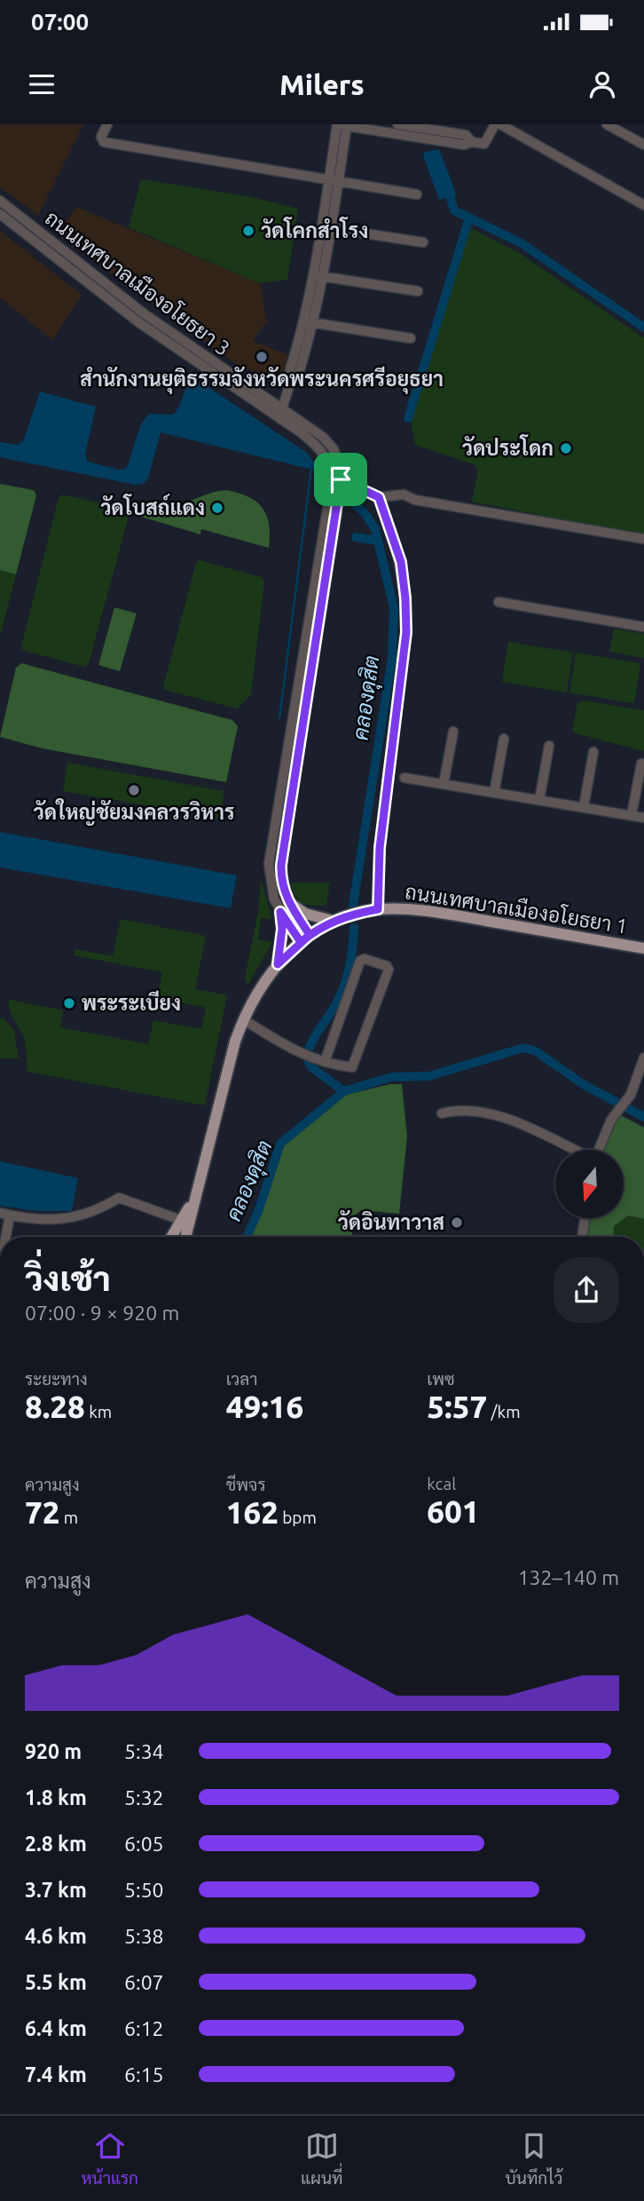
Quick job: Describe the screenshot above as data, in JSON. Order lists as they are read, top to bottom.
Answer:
{
  "streets": {
    "main road": ["ถนนเทศบาลเมืองอโยธยา 1"],
    "street": ["ถนนเทศบาลเมืองอโยธยา 3"]
  },
  "crossings": [
    ["ถนนเทศบาลเมืองอโยธยา 3", "ถนนเทศบาลเมืองอโยธยา 1"]
  ],
  "water": ["คลองดุสิต"],
  "places": [
    "วัดโคกสำโรง",
    "สำนักงานยุติธรรมจังหวัดพระนครศรีอยุธยา",
    "วัดประโดก",
    "วัดโบสถ์แดง",
    "วัดใหญ่ชัยมงคลวรวิหาร",
    "พระระเบียง",
    "วัดอินทาวาส"
  ],
  "north": "bottom",
  "page": {
    "status": "07:00",
    "header": "Milers",
    "heading": ["วิ่งเช้า", "07:00 · 9 × 920 m"],
    "stats": [
      ["ระยะทาง", "8.28 km"],
      ["เวลา", "49:16"],
      ["เพซ", "5:57 /km"],
      ["ความสูง", "72 m"],
      ["ชีพจร", "162 bpm"],
      ["kcal", "601"]
    ],
    "chart": ["ความสูง", "132–140 m"],
    "list": [
      {
        "name": "920 m",
        "note": "5:34"
      },
      {
        "name": "1.8 km",
        "note": "5:32"
      },
      {
        "name": "2.8 km",
        "note": "6:05"
      },
      {
        "name": "3.7 km",
        "note": "5:50"
      },
      {
        "name": "4.6 km",
        "note": "5:38"
      },
      {
        "name": "5.5 km",
        "note": "6:07"
      },
      {
        "name": "6.4 km",
        "note": "6:12"
      },
      {
        "name": "7.4 km",
        "note": "6:15"
      }
    ],
    "tabs": ["หน้าแรก", "แผนที่", "บันทึกไว้"]
  }
}
